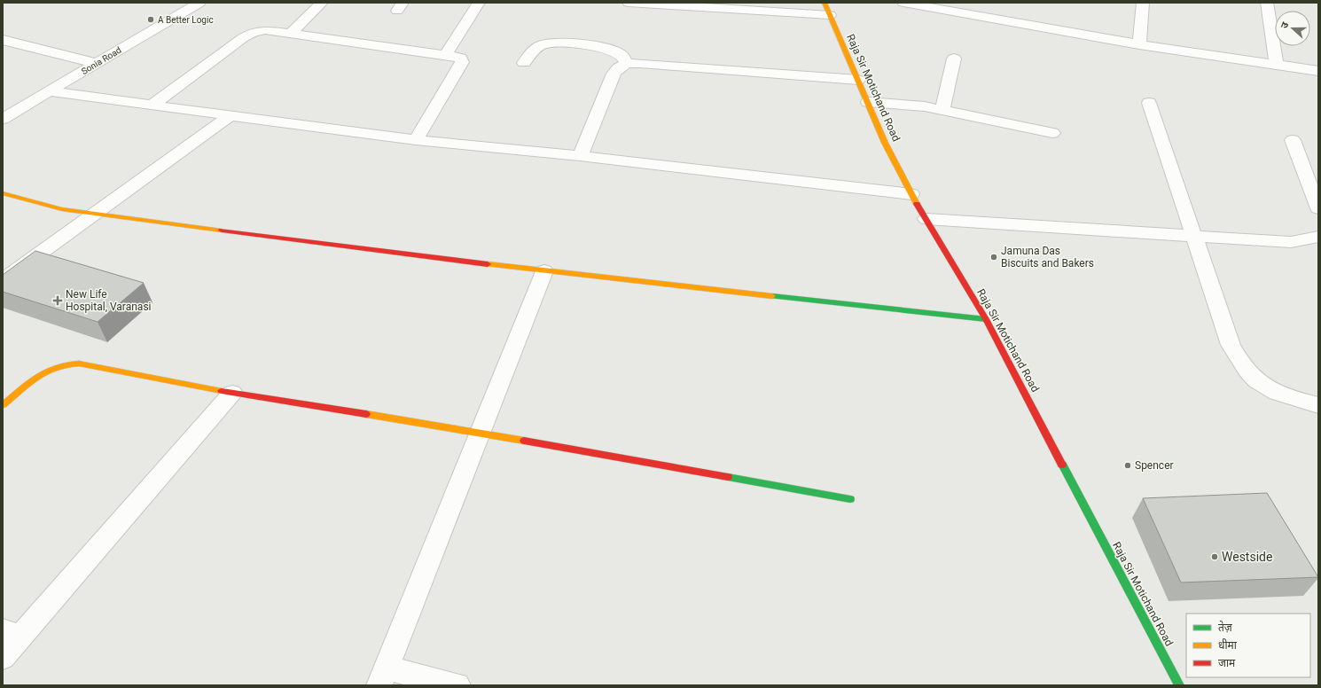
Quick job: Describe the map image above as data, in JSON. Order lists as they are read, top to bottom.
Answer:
{
  "streets": {
    "street": ["Sonia Road", "Raja Sir Motichand Road"]
  },
  "places": {
    "other": [
      "A Better Logic",
      "Jamuna Das Biscuits and Bakers",
      "Spencer",
      "Westside"
    ],
    "health": ["New Life Hospital, Varanasi"]
  },
  "legend": ["तेज़", "धीमा", "जाम"],
  "north": "left"
}
